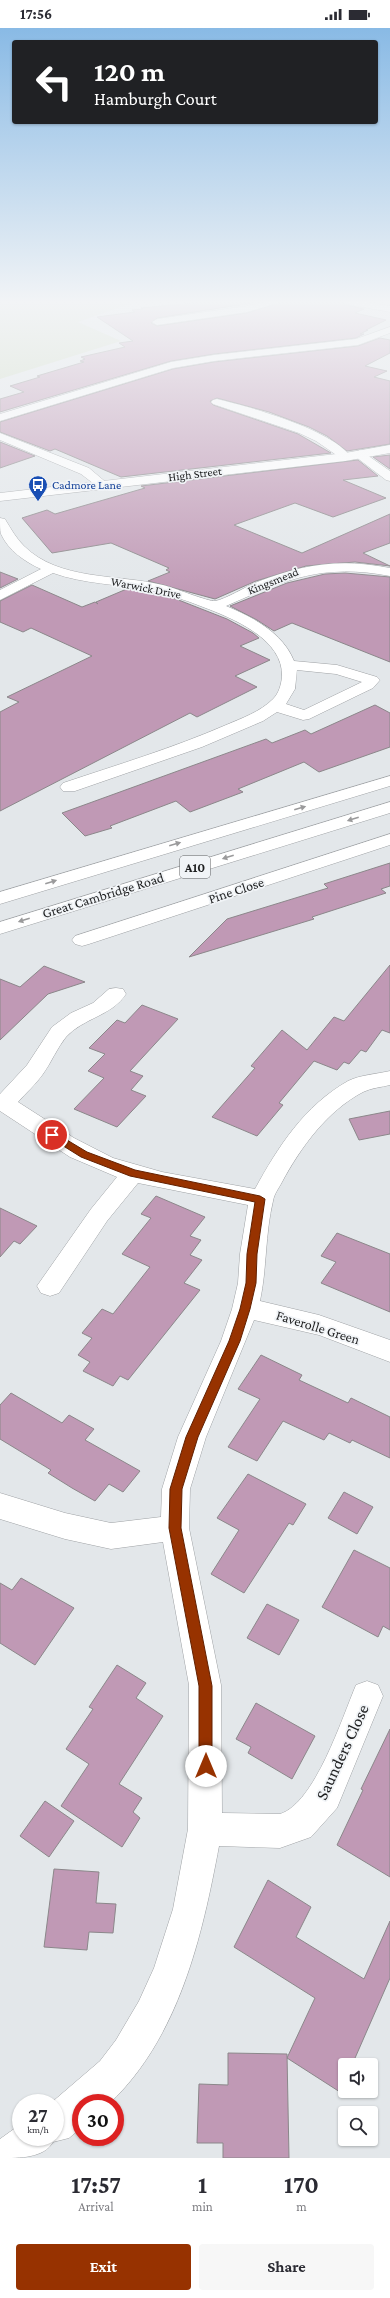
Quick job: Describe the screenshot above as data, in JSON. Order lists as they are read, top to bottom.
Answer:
{
  "streets": {
    "main road": [
      "High Street",
      "Kingsmead",
      "Warwick Drive",
      "A10",
      "Pine Close",
      "Great Cambridge Road",
      "Faverolle Green",
      "Saunders Close"
    ]
  },
  "crossings": [
    ["Kingsmead", "Warwick Drive"]
  ],
  "places": {
    "bus stop": ["Cadmore Lane"]
  },
  "page": {
    "status": "17:56",
    "turn": ["120 m", "Hamburgh Court"],
    "speed": "27 km/h",
    "limit": "30",
    "eta": [
      "17:57",
      "Arrival",
      "1",
      "min",
      "170",
      "m"
    ],
    "buttons": ["Exit", "Share"]
  }
}
